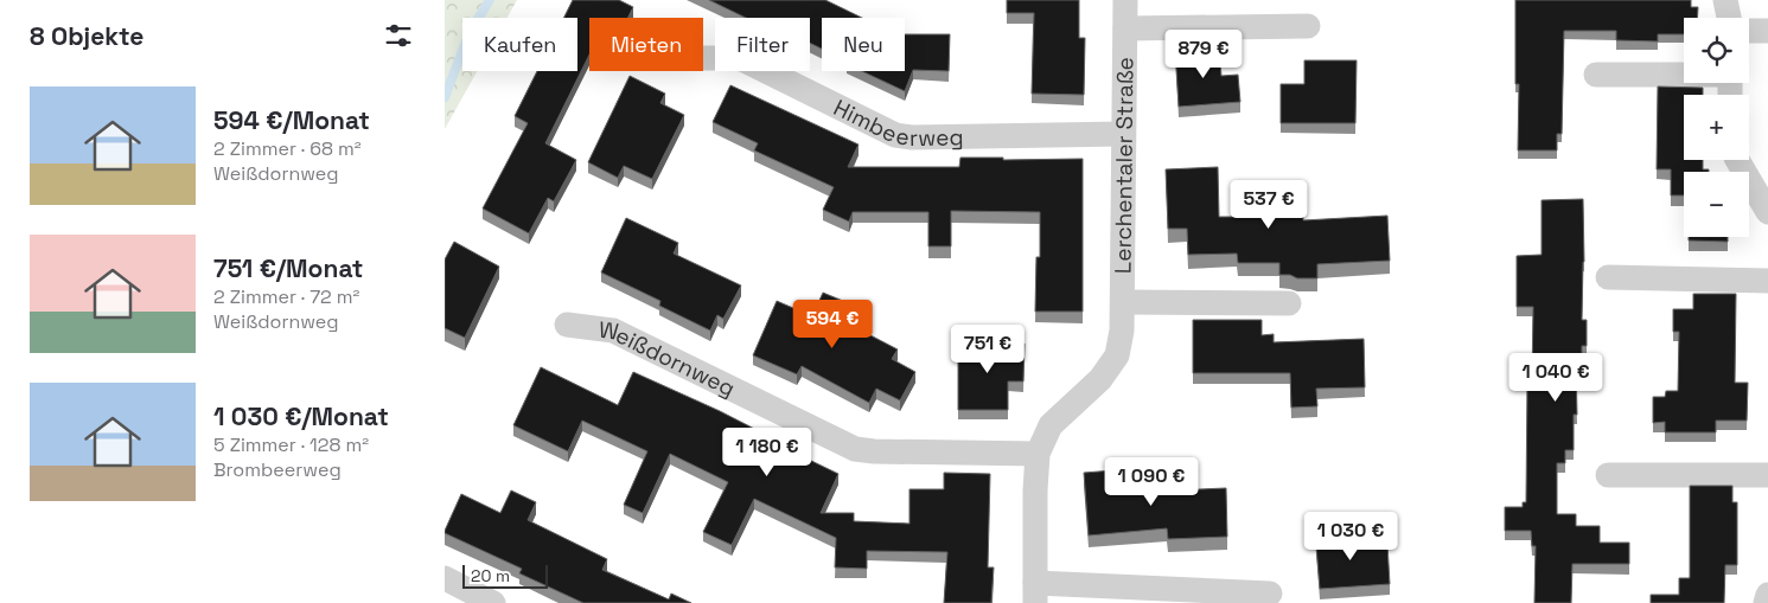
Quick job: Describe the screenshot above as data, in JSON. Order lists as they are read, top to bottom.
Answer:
{
  "streets": {
    "street": ["Himbeerweg", "Lerchentaler Straße", "Weißdornweg"]
  },
  "crossings": [
    ["Himbeerweg", "Lerchentaler Straße"],
    ["Lerchentaler Straße", "Weißdornweg"]
  ],
  "scale_bar": "20 m",
  "page": {
    "heading": "8 Objekte",
    "map_buttons": ["+", "−"],
    "chip": [
      "Kaufen",
      "Mieten",
      "Filter",
      "Neu"
    ],
    "price": [
      "879 €",
      "537 €",
      "594 €",
      "751 €",
      "1 040 €",
      "1 180 €",
      "1 090 €",
      "1 030 €"
    ],
    "list": [
      {
        "name": "594 €/Monat",
        "note": "2 Zimmer · 68 m² · Weißdornweg"
      },
      {
        "name": "751 €/Monat",
        "note": "2 Zimmer · 72 m² · Weißdornweg"
      },
      {
        "name": "1 030 €/Monat",
        "note": "5 Zimmer · 128 m² · Brombeerweg"
      }
    ],
    "scale": "20 m"
  }
}
